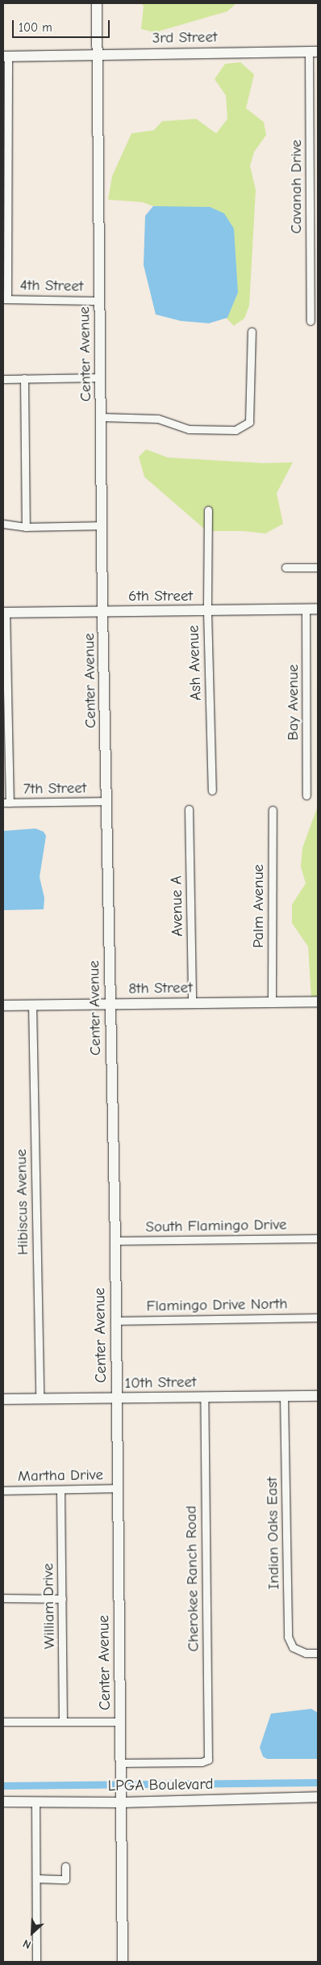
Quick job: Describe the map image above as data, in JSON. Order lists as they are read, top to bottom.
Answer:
{
  "streets": {
    "street": [
      "3rd Street",
      "Cavanah Drive",
      "4th Street",
      "Center Avenue",
      "6th Street",
      "Ash Avenue",
      "Bay Avenue",
      "7th Street",
      "Avenue A",
      "Palm Avenue",
      "8th Street",
      "Hibiscus Avenue",
      "South Flamingo Drive",
      "Flamingo Drive North",
      "10th Street",
      "Martha Drive",
      "Indian Oaks East",
      "Cherokee Ranch Road",
      "William Drive",
      "LPGA Boulevard"
    ]
  },
  "crossings": [
    ["3rd Street", "Cavanah Drive"],
    ["3rd Street", "Center Avenue"],
    ["4th Street", "Center Avenue"],
    ["Center Avenue", "6th Street"],
    ["Center Avenue", "7th Street"],
    ["Center Avenue", "8th Street"],
    ["Center Avenue", "South Flamingo Drive"],
    ["Center Avenue", "Flamingo Drive North"],
    ["Center Avenue", "10th Street"],
    ["Center Avenue", "Martha Drive"],
    ["Center Avenue", "Cherokee Ranch Road"],
    ["Center Avenue", "LPGA Boulevard"],
    ["6th Street", "Ash Avenue"],
    ["6th Street", "Bay Avenue"],
    ["Avenue A", "8th Street"],
    ["Palm Avenue", "8th Street"],
    ["8th Street", "Hibiscus Avenue"],
    ["Hibiscus Avenue", "10th Street"],
    ["10th Street", "Indian Oaks East"],
    ["10th Street", "Cherokee Ranch Road"],
    ["Martha Drive", "William Drive"]
  ],
  "scale_bar": "100 m",
  "north": "bottom left"
}
